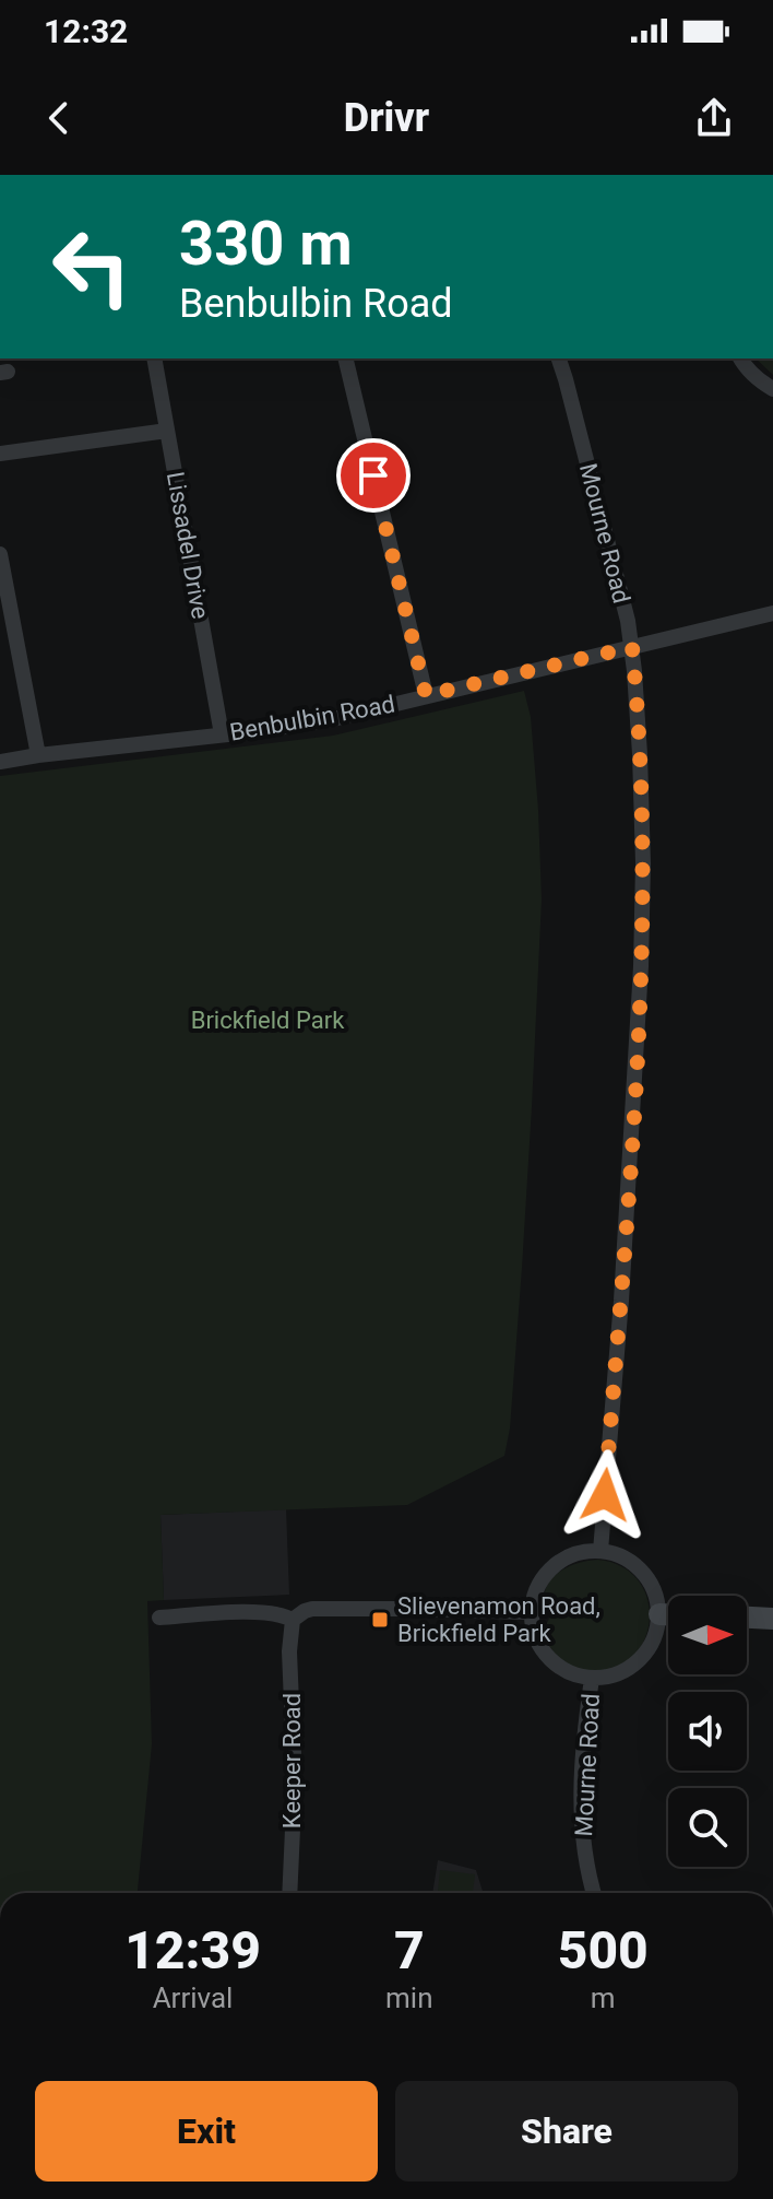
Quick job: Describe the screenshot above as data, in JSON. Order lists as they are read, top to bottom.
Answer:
{
  "streets": {
    "street": [
      "Mourne Road",
      "Lissadel Drive",
      "Benbulbin Road",
      "Keeper Road"
    ]
  },
  "crossings": [
    ["Mourne Road", "Benbulbin Road"],
    ["Lissadel Drive", "Benbulbin Road"]
  ],
  "parks": ["Brickfield Park"],
  "places": {
    "transit": ["Slievenamon Road, Brickfield Park"]
  },
  "north": "right",
  "page": {
    "status": "12:32",
    "header": "Drivr",
    "turn": ["330 m", "Benbulbin Road"],
    "eta": [
      "12:39",
      "Arrival",
      "7",
      "min",
      "500",
      "m"
    ],
    "buttons": ["Exit", "Share"]
  }
}
